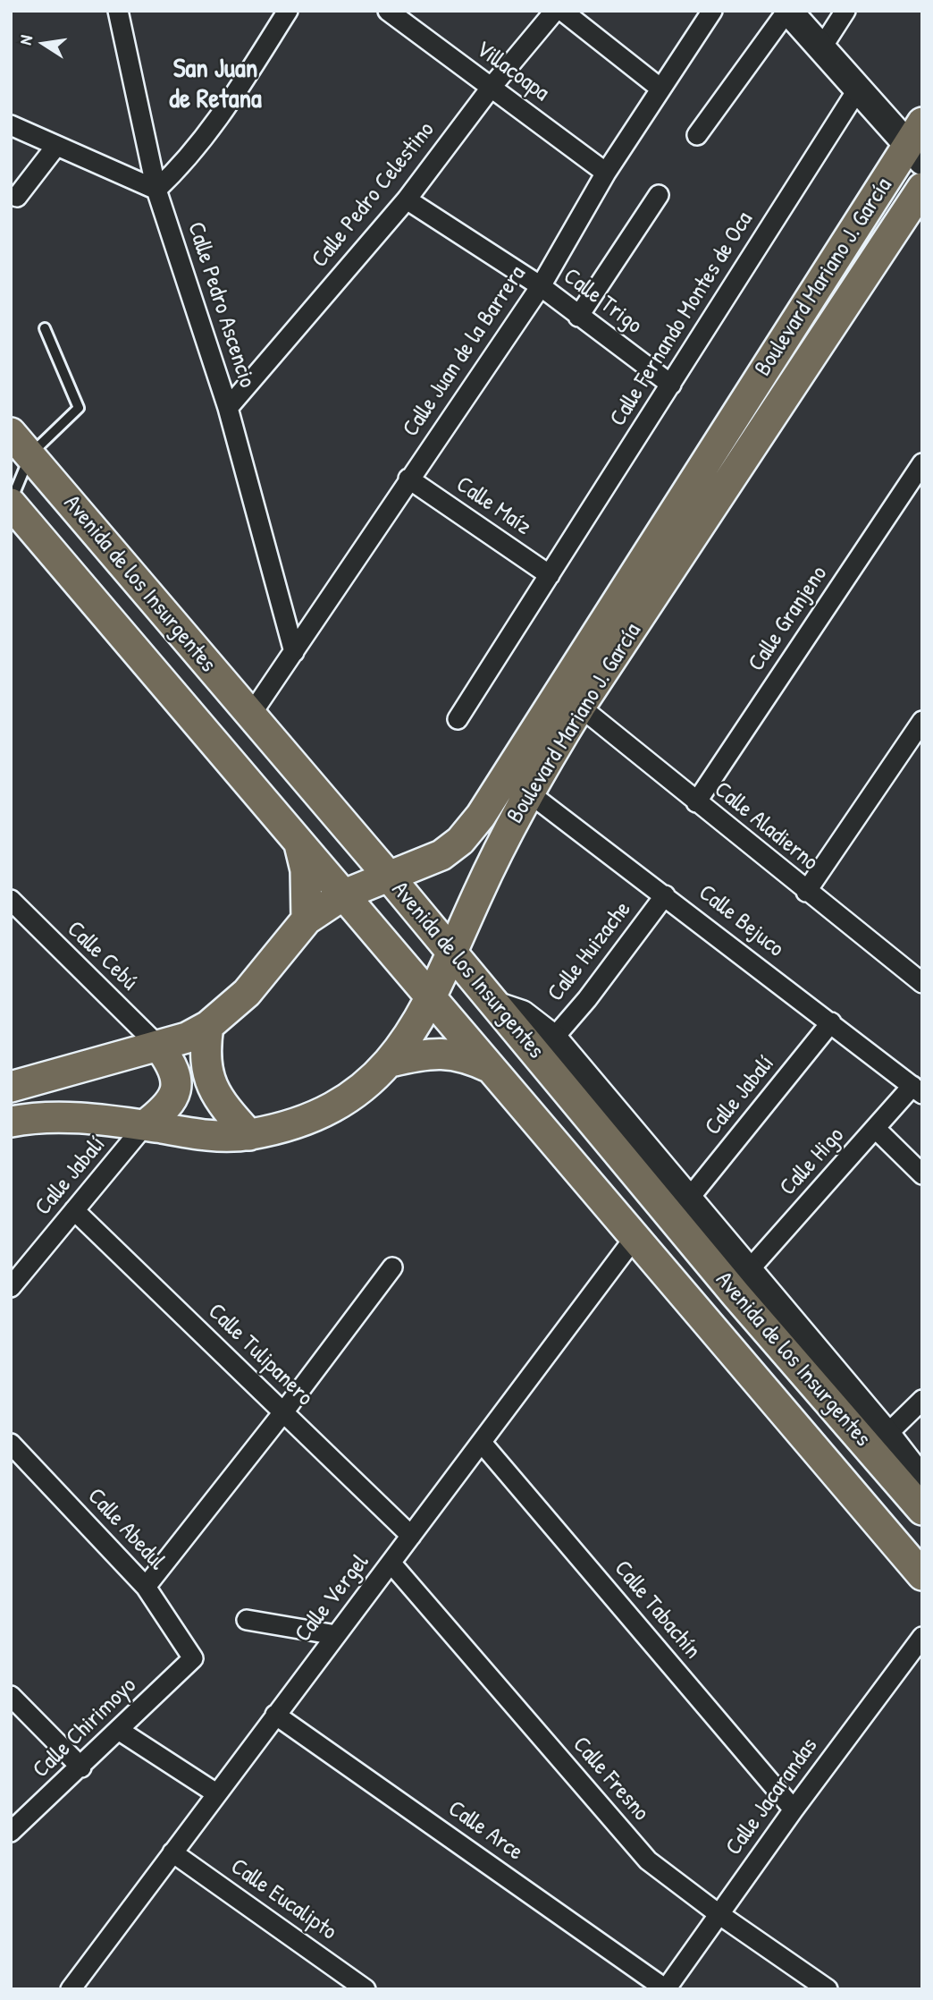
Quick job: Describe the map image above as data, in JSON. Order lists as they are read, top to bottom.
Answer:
{
  "streets": {
    "main road": ["Boulevard Mariano J. García", "Avenida de los Insurgentes"],
    "street": [
      "Villacoapa",
      "Calle Pedro Celestino",
      "Calle Trigo",
      "Calle Pedro Ascencio",
      "Calle Fernando Montes de Oca",
      "Calle Juan de la Barrera",
      "Calle Maíz",
      "Calle Granjeno",
      "Calle Aladierno",
      "Calle Bejuco",
      "Calle Huizache",
      "Calle Cebú",
      "Calle Jabalí",
      "Calle Higo",
      "Calle Tulipanero",
      "Calle Abedul",
      "Calle Vergel",
      "Calle Tabachín",
      "Calle Chirimoyo",
      "Calle Fresno",
      "Calle Jacarandas",
      "Calle Arce",
      "Calle Eucalipto"
    ]
  },
  "crossings": [
    ["Villacoapa", "Calle Pedro Celestino"],
    ["Villacoapa", "Calle Juan de la Barrera"],
    ["Calle Pedro Celestino", "Calle Trigo"],
    ["Calle Pedro Celestino", "Calle Pedro Ascencio"],
    ["Boulevard Mariano J. García", "Avenida de los Insurgentes"],
    ["Boulevard Mariano J. García", "Calle Aladierno"],
    ["Boulevard Mariano J. García", "Calle Bejuco"],
    ["Boulevard Mariano J. García", "Calle Cebú"],
    ["Boulevard Mariano J. García", "Calle Jabalí"],
    ["Calle Trigo", "Calle Fernando Montes de Oca"],
    ["Calle Trigo", "Calle Juan de la Barrera"],
    ["Calle Pedro Ascencio", "Calle Juan de la Barrera"],
    ["Calle Fernando Montes de Oca", "Calle Maíz"],
    ["Calle Juan de la Barrera", "Calle Maíz"],
    ["Calle Juan de la Barrera", "Avenida de los Insurgentes"],
    ["Avenida de los Insurgentes", "Calle Vergel"],
    ["Calle Granjeno", "Calle Aladierno"],
    ["Calle Bejuco", "Calle Huizache"],
    ["Calle Bejuco", "Calle Jabalí"],
    ["Calle Bejuco", "Calle Higo"],
    ["Calle Jabalí", "Calle Tulipanero"],
    ["Calle Tulipanero", "Calle Vergel"],
    ["Calle Abedul", "Calle Chirimoyo"],
    ["Calle Vergel", "Calle Tabachín"],
    ["Calle Vergel", "Calle Fresno"],
    ["Calle Vergel", "Calle Arce"],
    ["Calle Vergel", "Calle Eucalipto"],
    ["Calle Tabachín", "Calle Jacarandas"],
    ["Calle Fresno", "Calle Jacarandas"],
    ["Calle Jacarandas", "Calle Arce"]
  ],
  "districts": ["San Juan de Retana"],
  "north": "left"
}
